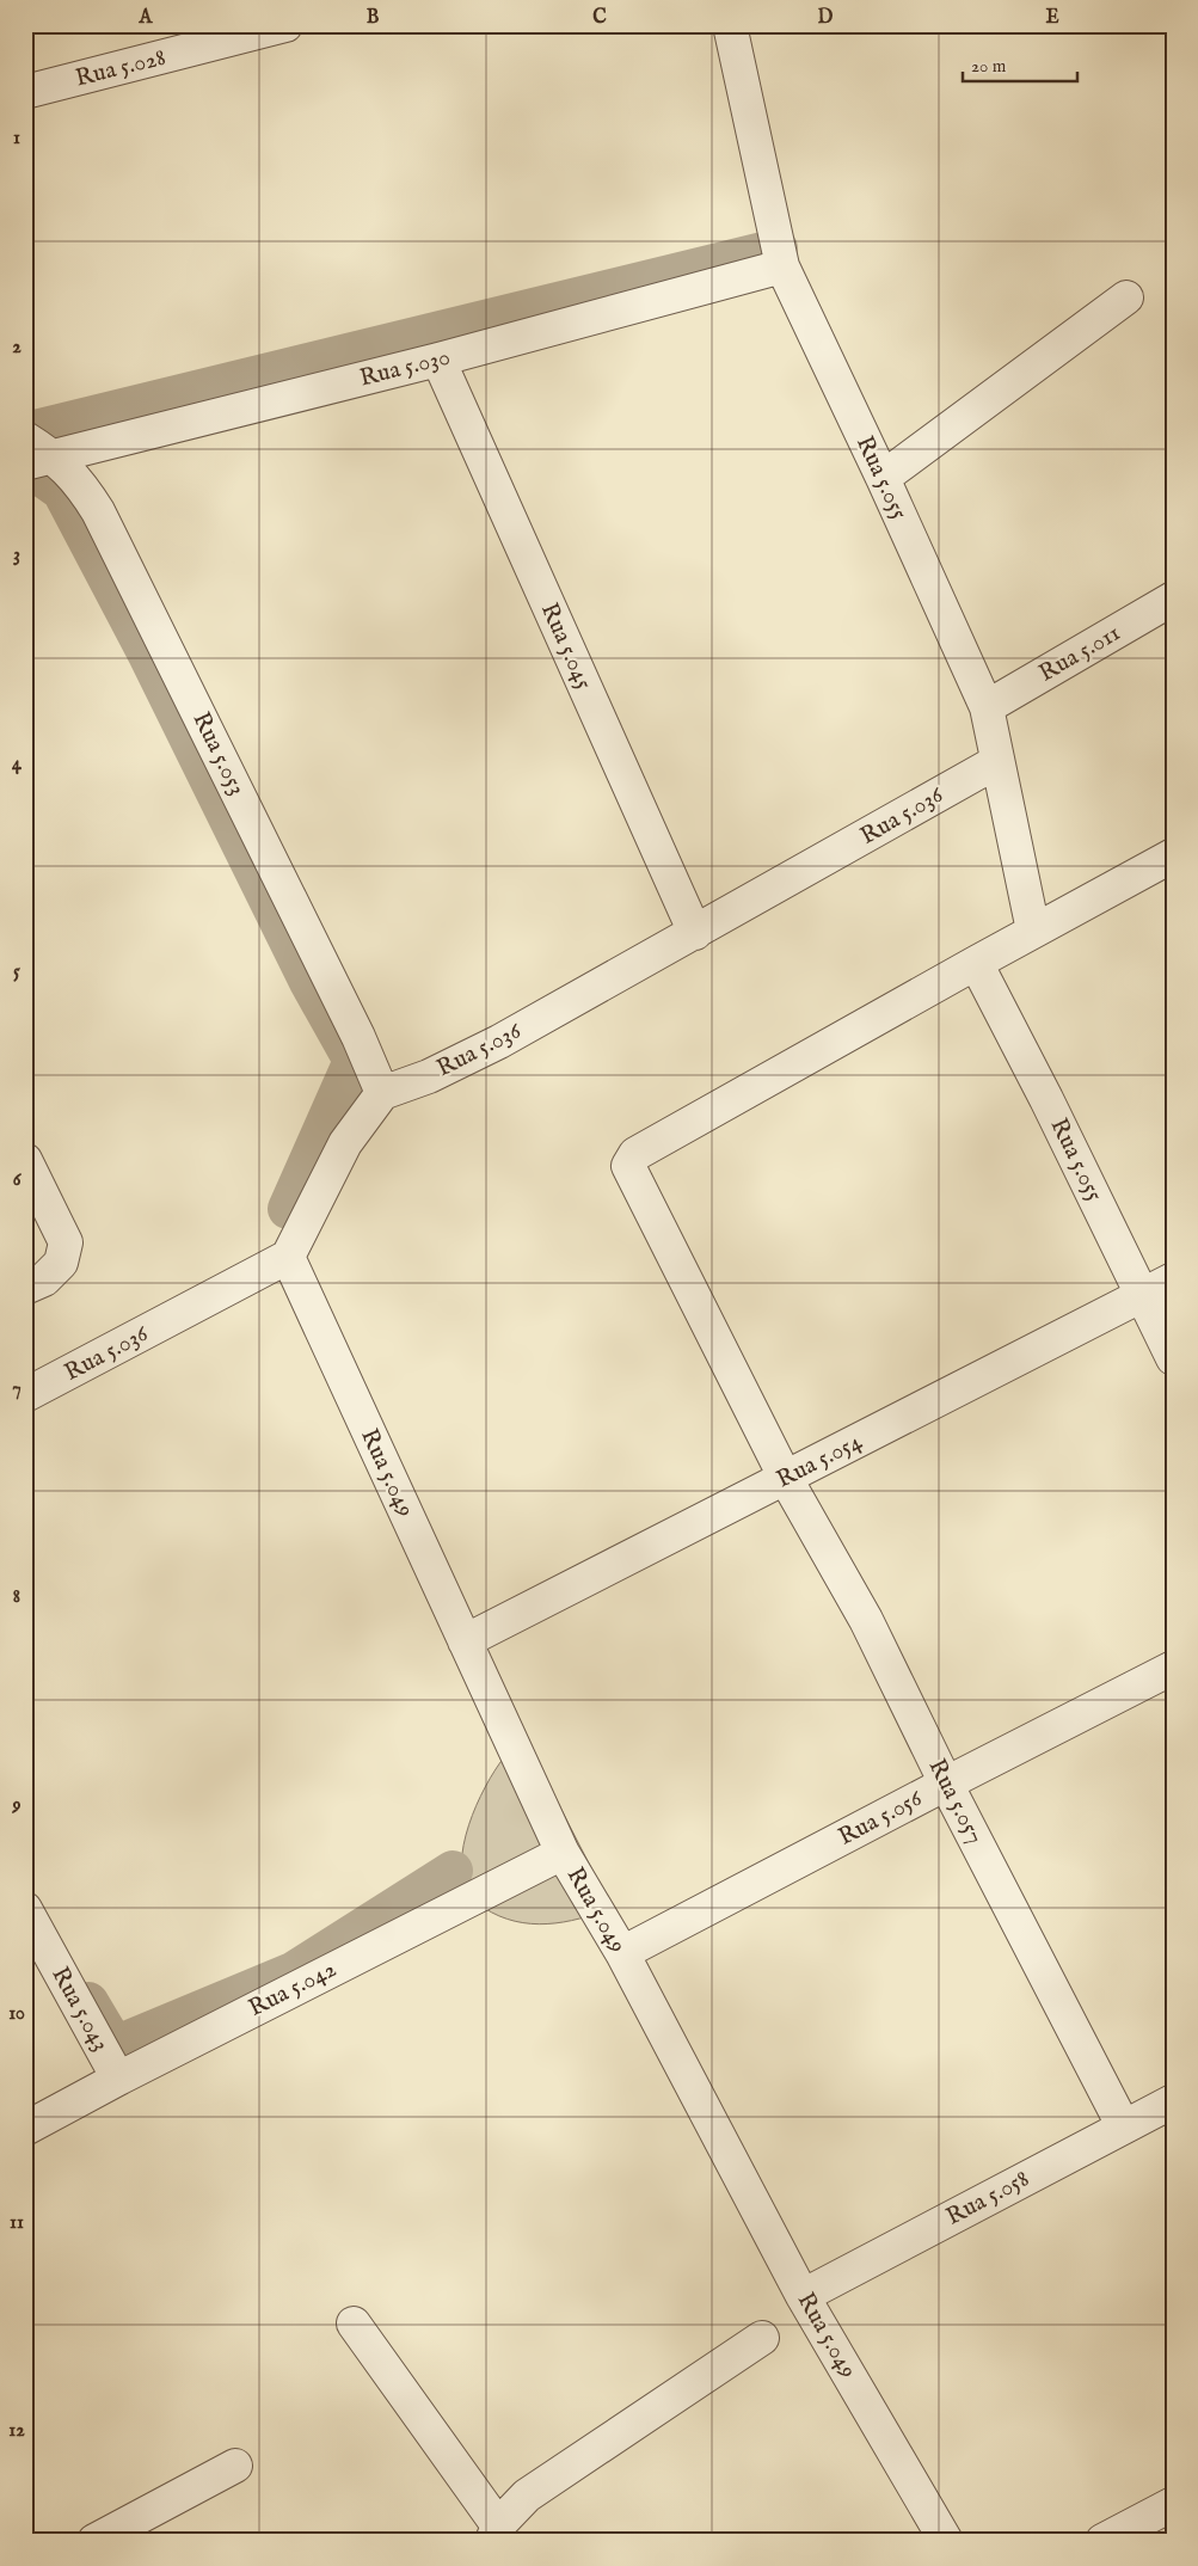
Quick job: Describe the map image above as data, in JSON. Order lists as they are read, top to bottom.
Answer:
{
  "streets": {
    "street": [
      "Rua 5.028",
      "Rua 5.030",
      "Rua 5.055",
      "Rua 5.045",
      "Rua 5.011",
      "Rua 5.053",
      "Rua 5.036",
      "Rua 5.054",
      "Rua 5.049",
      "Rua 5.057",
      "Rua 5.056",
      "Rua 5.042",
      "Rua 5.043",
      "Rua 5.058"
    ]
  },
  "crossings": [
    ["Rua 5.030", "Rua 5.055"],
    ["Rua 5.030", "Rua 5.045"],
    ["Rua 5.030", "Rua 5.053"],
    ["Rua 5.055", "Rua 5.011"],
    ["Rua 5.055", "Rua 5.036"],
    ["Rua 5.055", "Rua 5.054"],
    ["Rua 5.055", "Rua 5.057"],
    ["Rua 5.045", "Rua 5.036"],
    ["Rua 5.053", "Rua 5.036"],
    ["Rua 5.036", "Rua 5.049"],
    ["Rua 5.054", "Rua 5.049"],
    ["Rua 5.054", "Rua 5.057"],
    ["Rua 5.049", "Rua 5.056"],
    ["Rua 5.049", "Rua 5.042"],
    ["Rua 5.049", "Rua 5.058"],
    ["Rua 5.057", "Rua 5.056"],
    ["Rua 5.057", "Rua 5.058"],
    ["Rua 5.042", "Rua 5.043"]
  ],
  "scale_bar": "20 m",
  "grid": {
    "columns": [
      "A",
      "B",
      "C",
      "D",
      "E"
    ],
    "rows": [
      "1",
      "2",
      "3",
      "4",
      "5",
      "6",
      "7",
      "8",
      "9",
      "10",
      "11",
      "12"
    ]
  }
}
